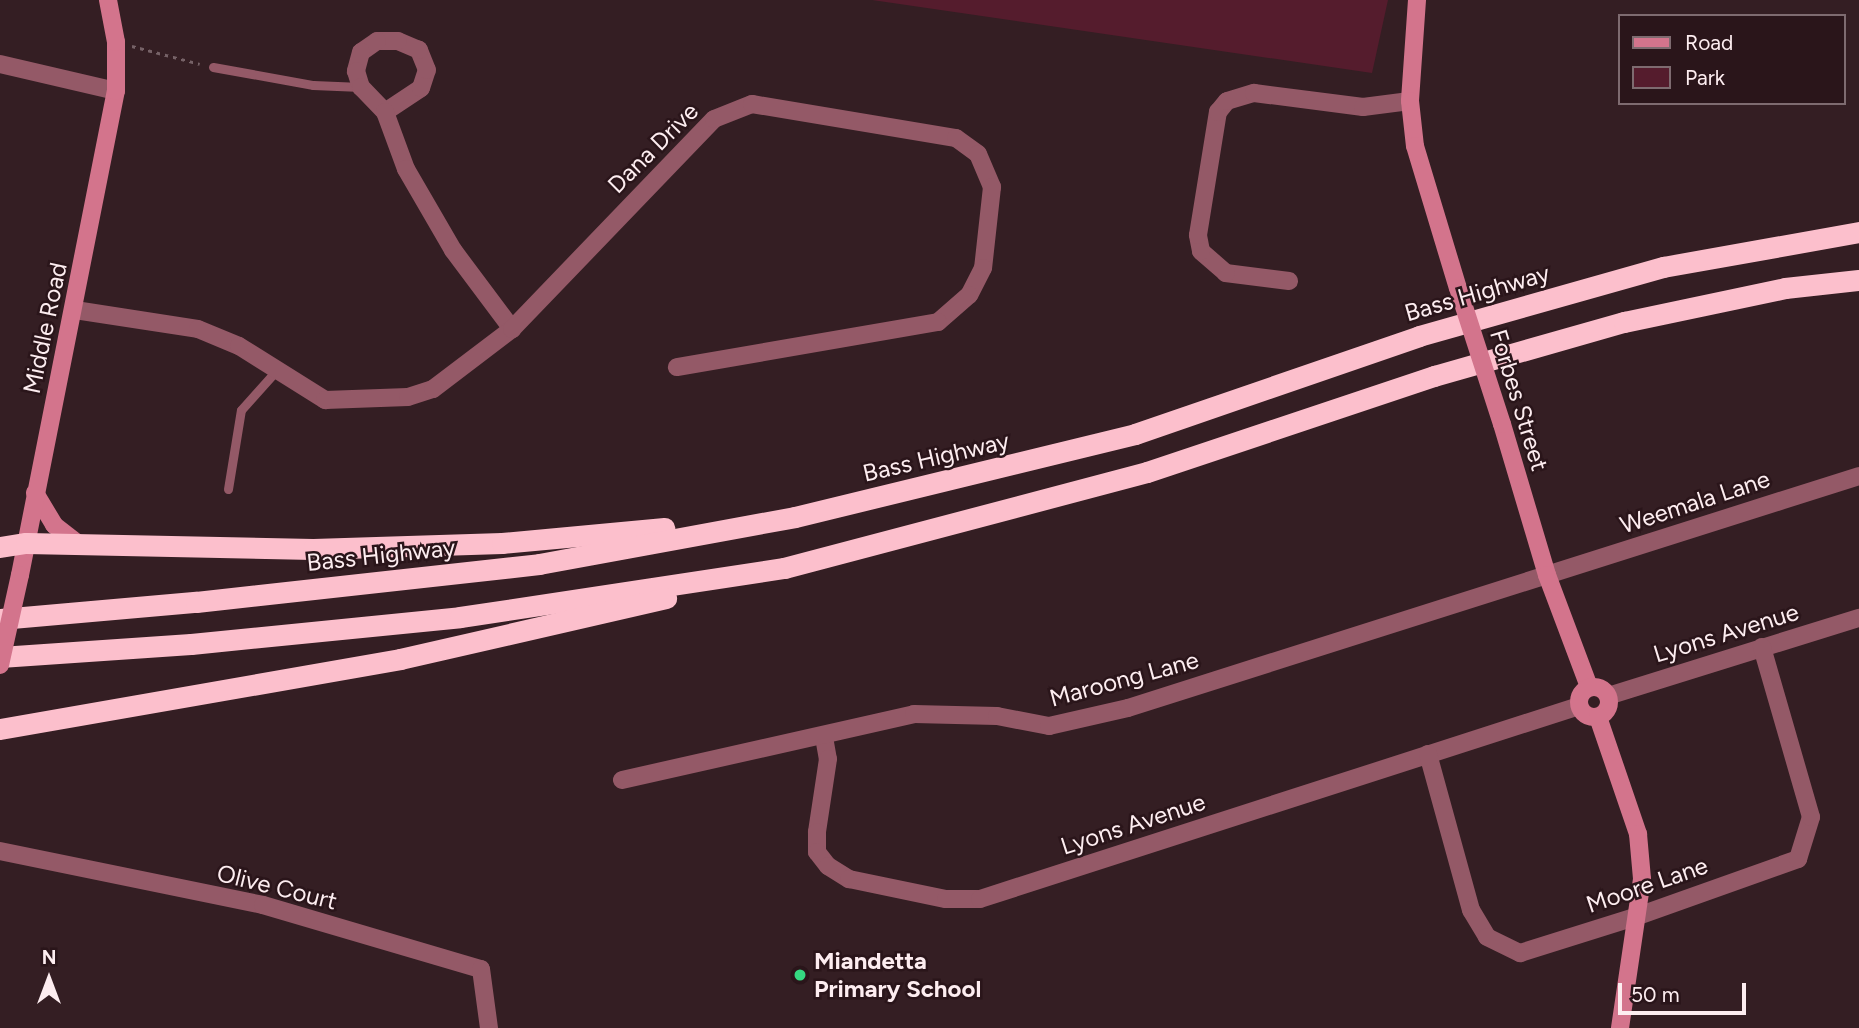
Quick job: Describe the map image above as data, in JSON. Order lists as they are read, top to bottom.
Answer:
{
  "streets": {
    "highway": ["Bass Highway"],
    "street": [
      "Dana Drive",
      "Middle Road",
      "Forbes Street",
      "Weemala Lane",
      "Lyons Avenue",
      "Maroong Lane",
      "Moore Lane",
      "Olive Court"
    ]
  },
  "crossings": [
    ["Dana Drive", "Middle Road"],
    ["Forbes Street", "Weemala Lane"],
    ["Forbes Street", "Lyons Avenue"],
    ["Forbes Street", "Maroong Lane"],
    ["Weemala Lane", "Maroong Lane"],
    ["Lyons Avenue", "Maroong Lane"],
    ["Lyons Avenue", "Moore Lane"]
  ],
  "places": ["Miandetta Primary School"],
  "legend": ["Road", "Park"],
  "scale_bar": "50 m",
  "north": "top"
}
